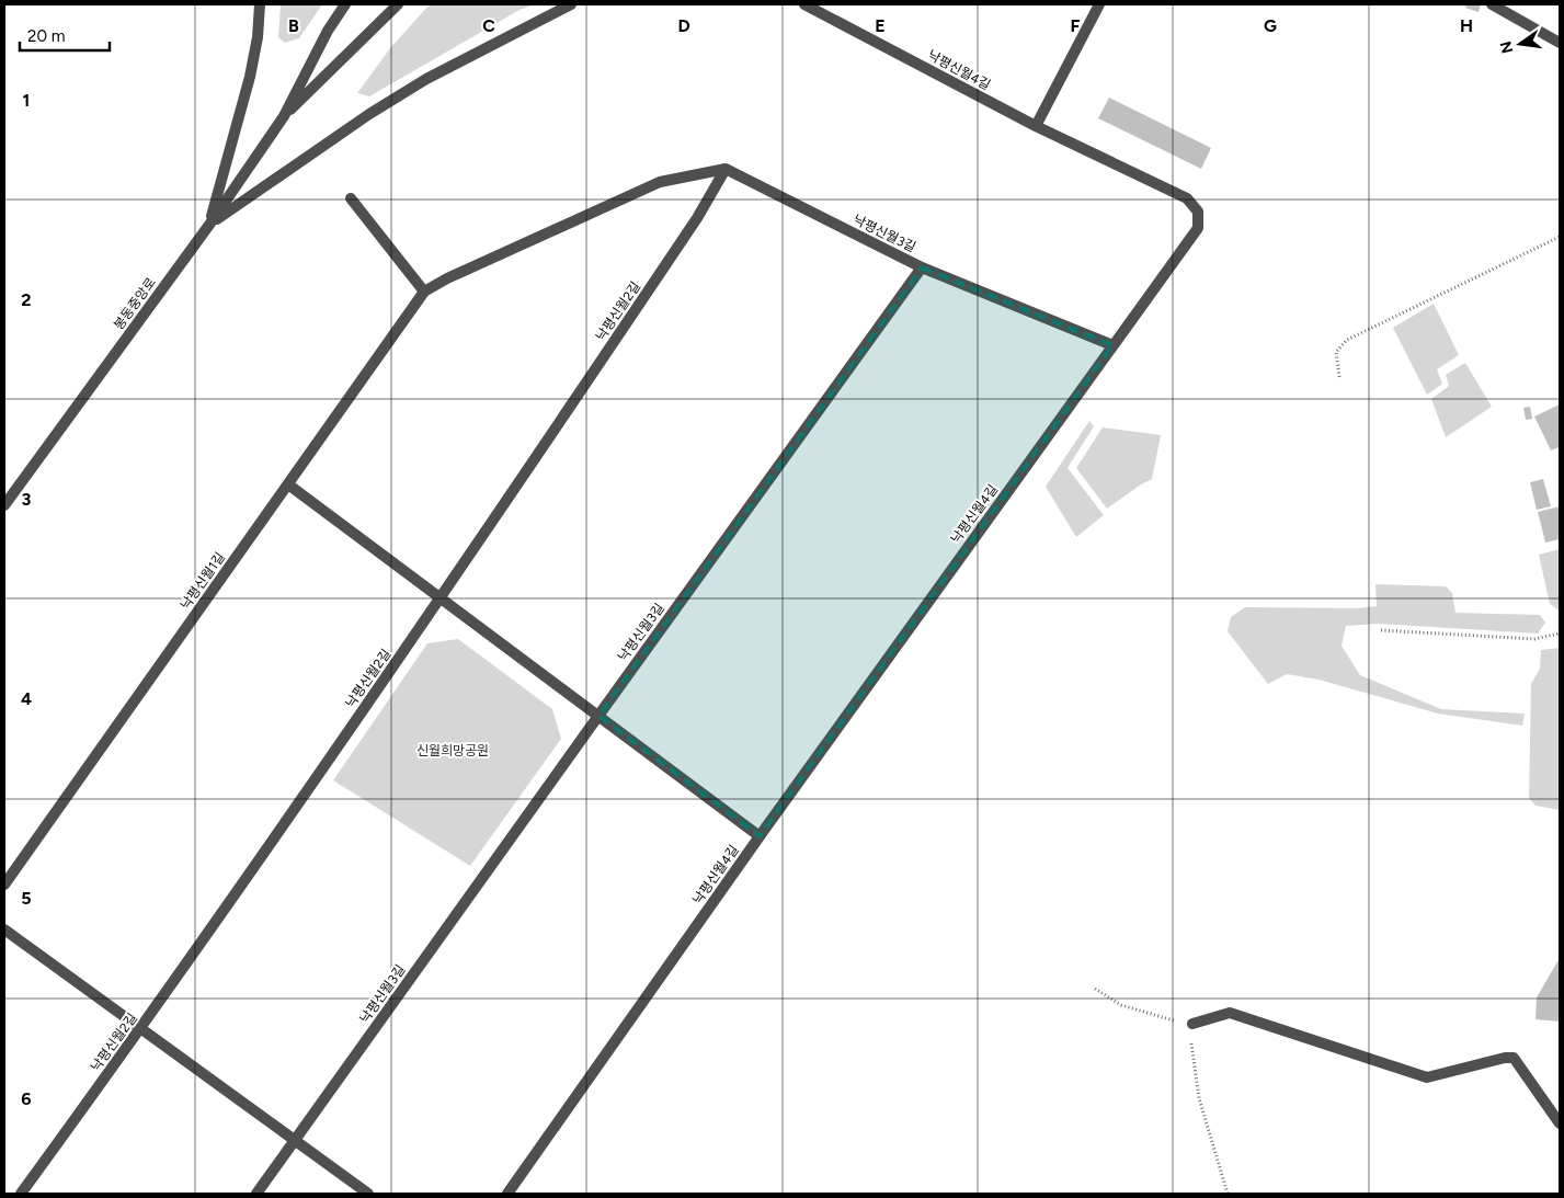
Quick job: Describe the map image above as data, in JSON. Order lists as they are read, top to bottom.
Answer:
{
  "streets": {
    "street": [
      "낙평신월4길",
      "낙평신월3길",
      "봉동중앙로",
      "낙평신월2길",
      "낙평신월1길"
    ]
  },
  "crossings": [
    ["낙평신월3길", "낙평신월2길"]
  ],
  "parks": ["신월희망공원"],
  "scale_bar": "20 m",
  "north": "left",
  "grid": {
    "columns": [
      "B",
      "C",
      "D",
      "E",
      "F",
      "G",
      "H"
    ],
    "rows": [
      "1",
      "2",
      "3",
      "4",
      "5",
      "6"
    ]
  }
}
